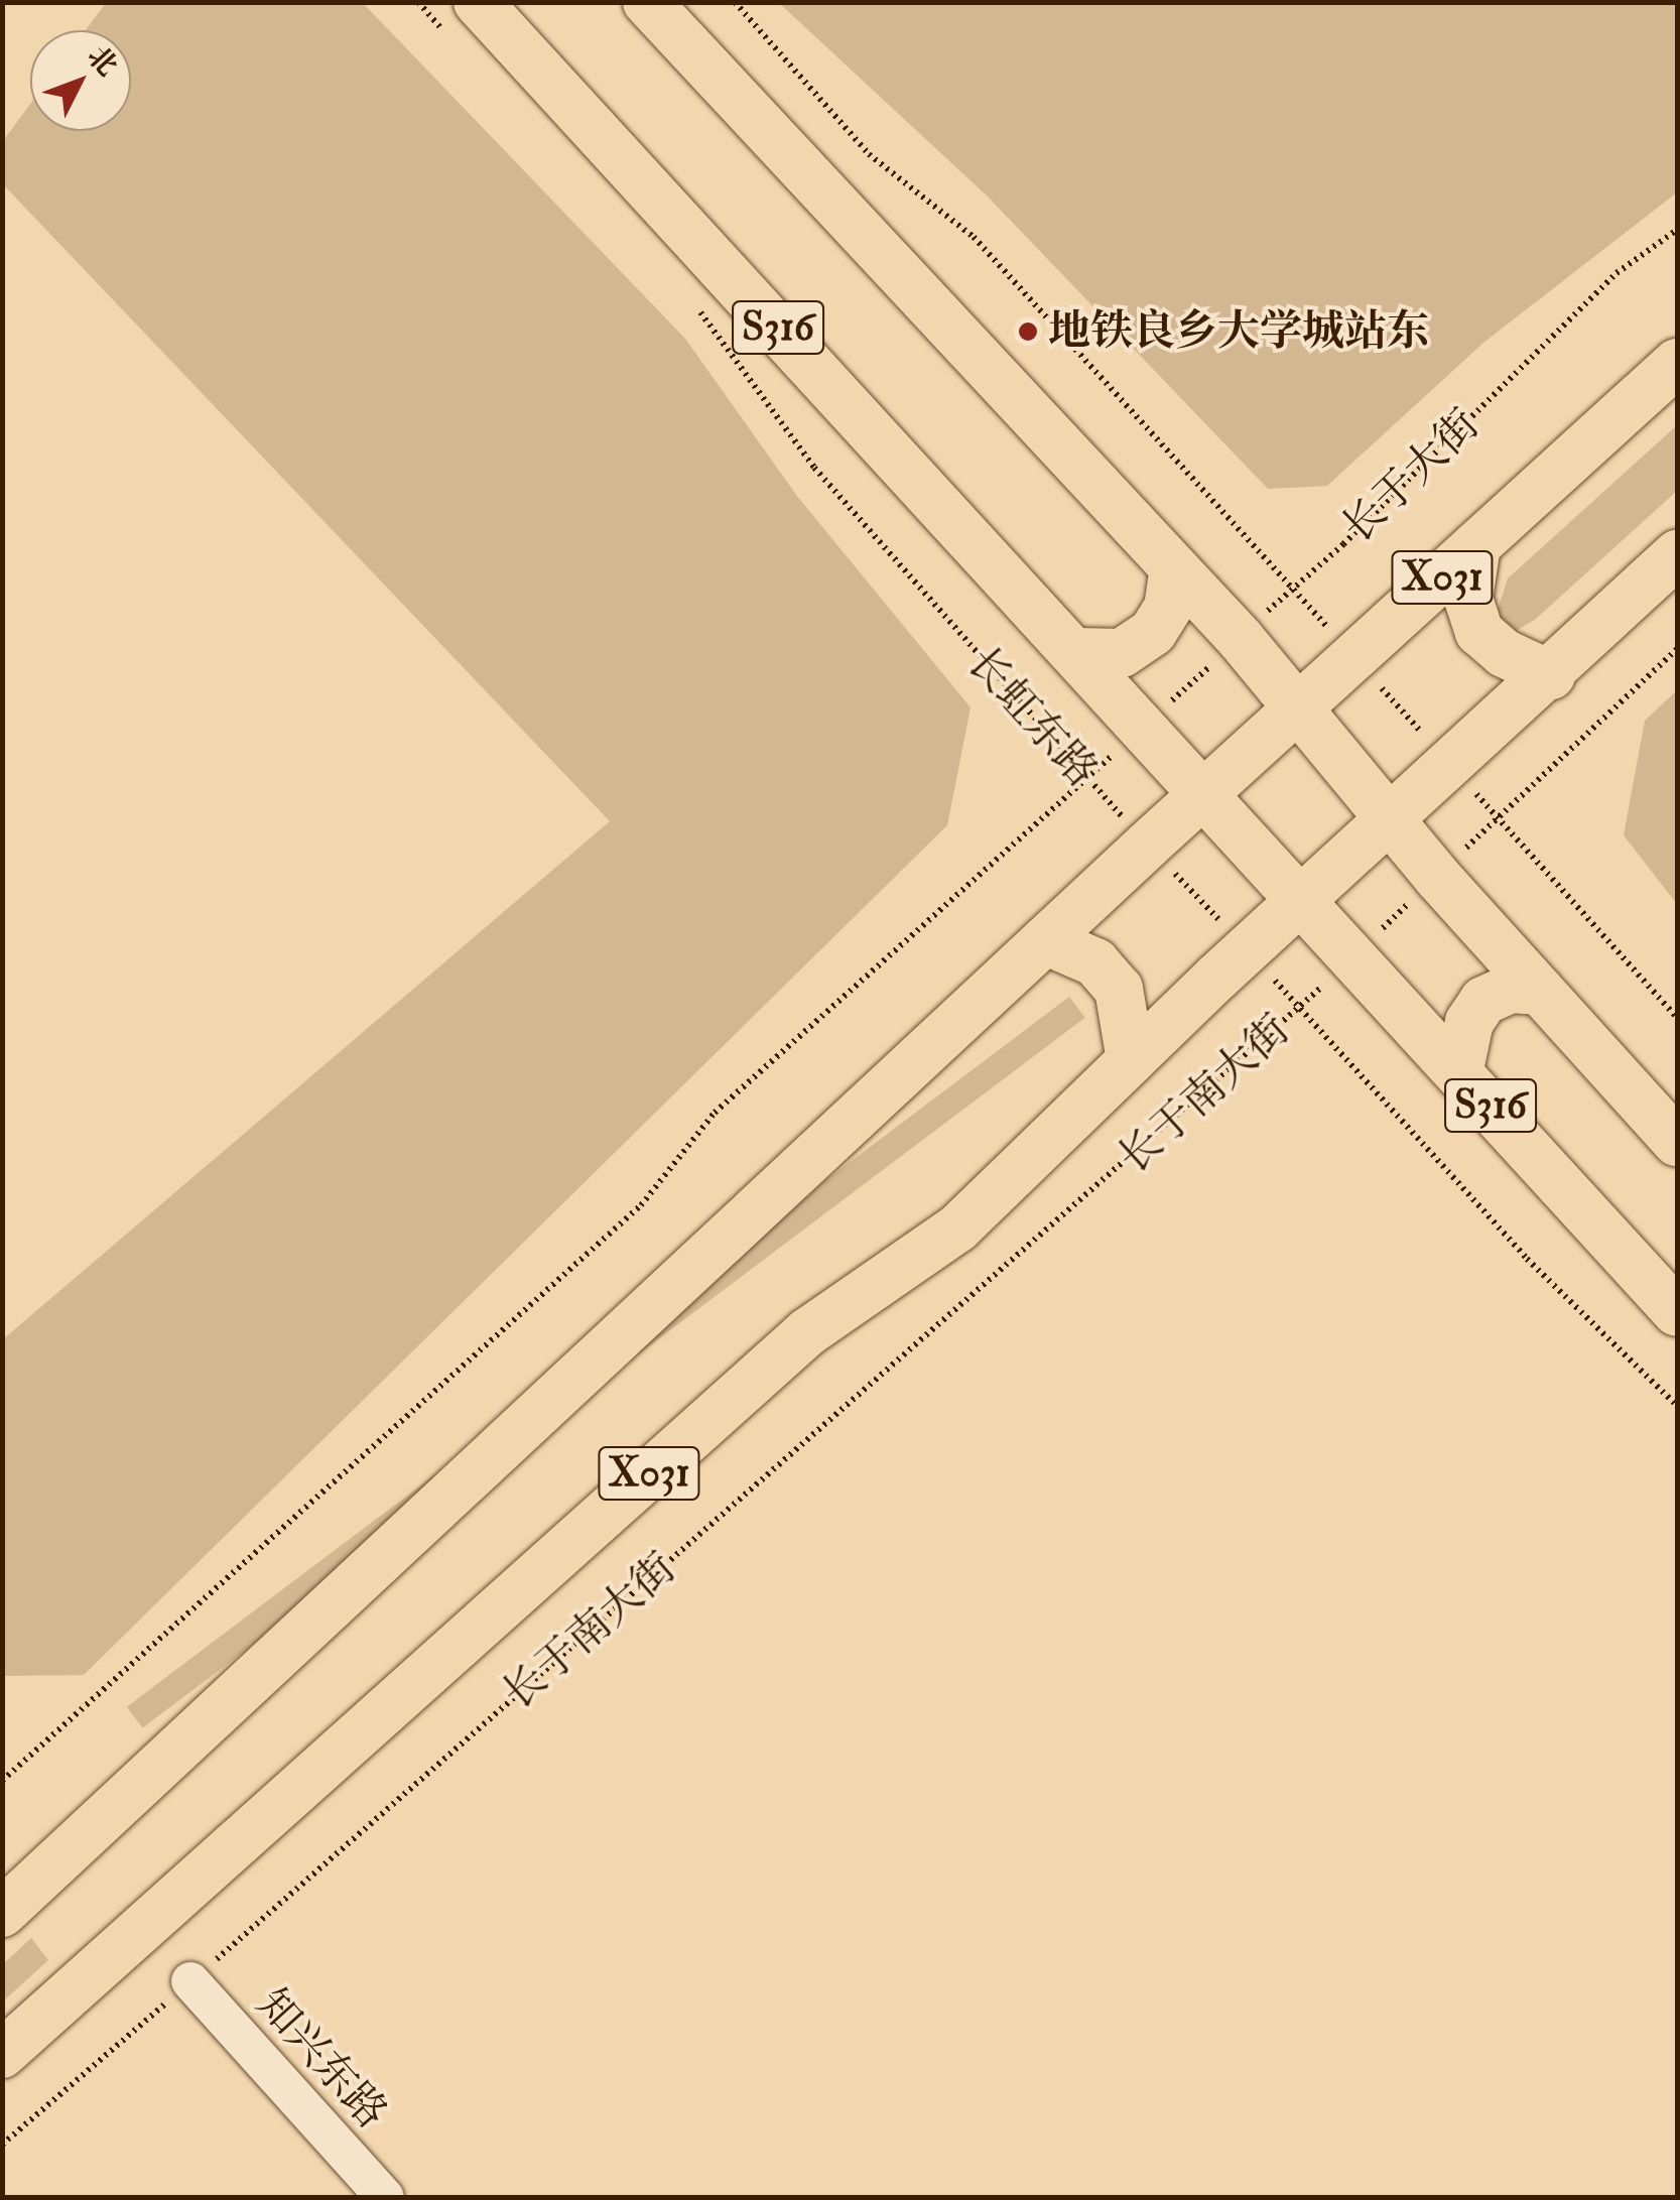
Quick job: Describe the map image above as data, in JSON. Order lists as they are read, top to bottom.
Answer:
{
  "streets": {
    "main road": [
      "S316",
      "X031",
      "长虹东路",
      "长于南大街"
    ],
    "street": ["知兴东路"],
    "path": ["长于大街"]
  },
  "crossings": [
    ["S316", "长于大街"],
    ["S316", "X031"],
    ["长于大街", "长虹东路"],
    ["X031", "长虹东路"],
    ["X031", "长于南大街"],
    ["长虹东路", "长于南大街"],
    ["长于南大街", "知兴东路"]
  ],
  "places": ["地铁良乡大学城站东"],
  "north": "top right"
}
